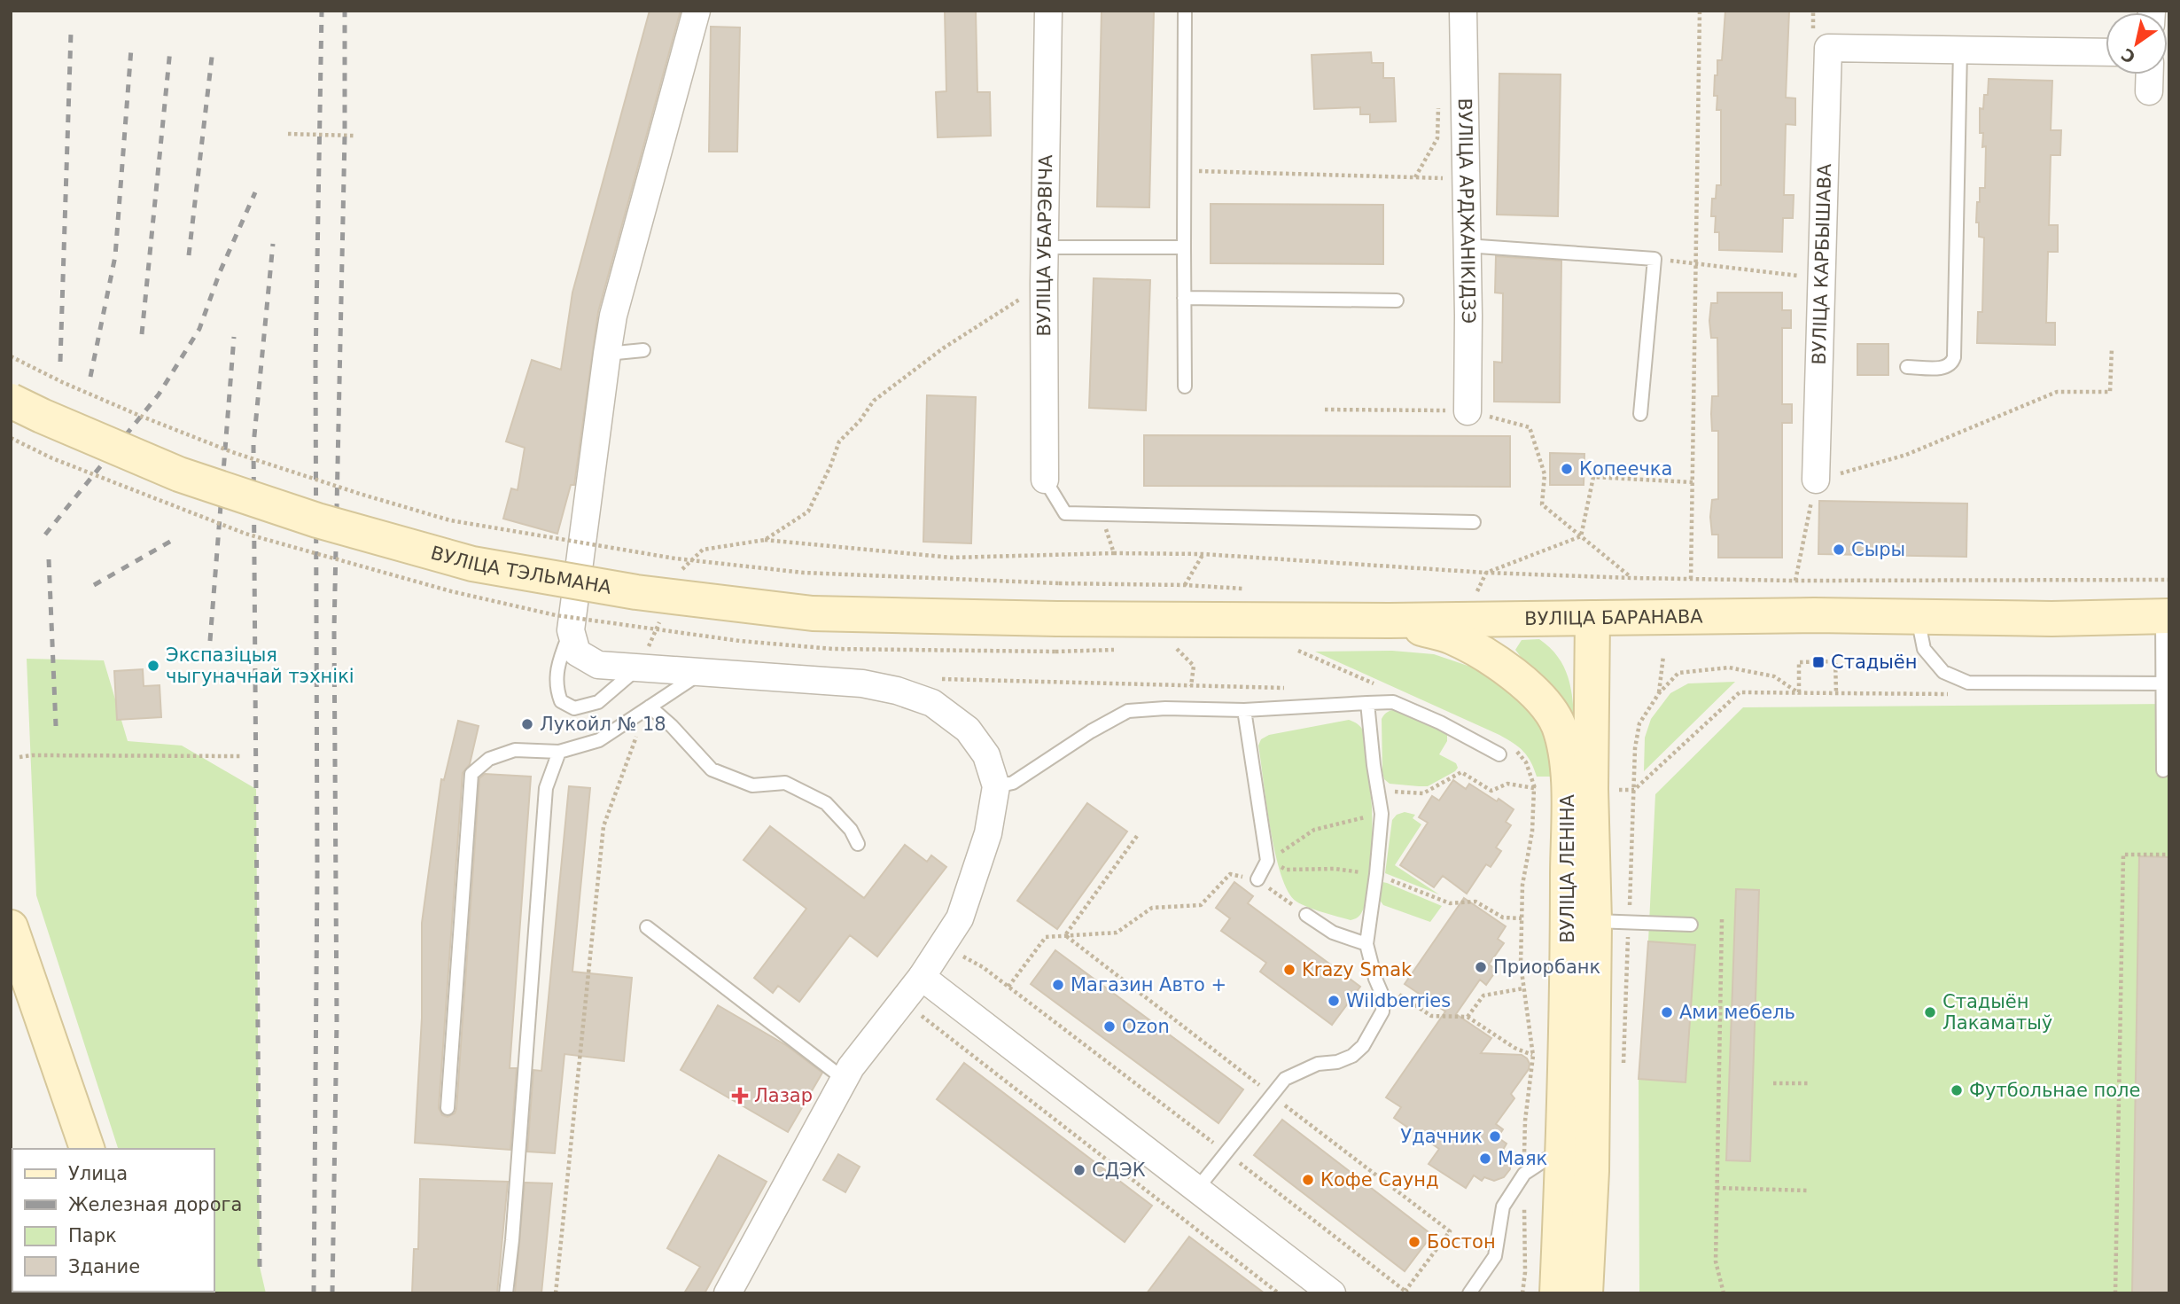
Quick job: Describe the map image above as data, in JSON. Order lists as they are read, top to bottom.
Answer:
{
  "streets": {
    "main road": ["ВУЛІЦА ТЭЛЬМАНА", "ВУЛІЦА БАРАНАВА", "ВУЛІЦА ЛЕНІНА"],
    "street": ["ВУЛІЦА АРДЖАНІКІДЗЭ", "ВУЛІЦА УБАРЭВІЧА", "ВУЛІЦА КАРБЫШАВА"]
  },
  "crossings": [
    ["ВУЛІЦА ТЭЛЬМАНА", "ВУЛІЦА БАРАНАВА"],
    ["ВУЛІЦА БАРАНАВА", "ВУЛІЦА ЛЕНІНА"]
  ],
  "places": {
    "other": [
      "Копеечка",
      "Сыры",
      "Экспазіцыя чыгуначнай тэхнікі",
      "Лукойл № 18",
      "Приорбанк",
      "Krazy Smak",
      "Магазин Авто +",
      "Wildberries",
      "Ами мебель",
      "Стадыён Лакаматыў",
      "Ozon",
      "Футбольнае поле",
      "Удачник",
      "Маяк",
      "СДЭК",
      "Кофе Саунд",
      "Бостон"
    ],
    "transit": ["Стадыён"],
    "health": ["Лазар"]
  },
  "legend": [
    "Улица",
    "Железная дорога",
    "Парк",
    "Здание"
  ],
  "north": "bottom left"
}
